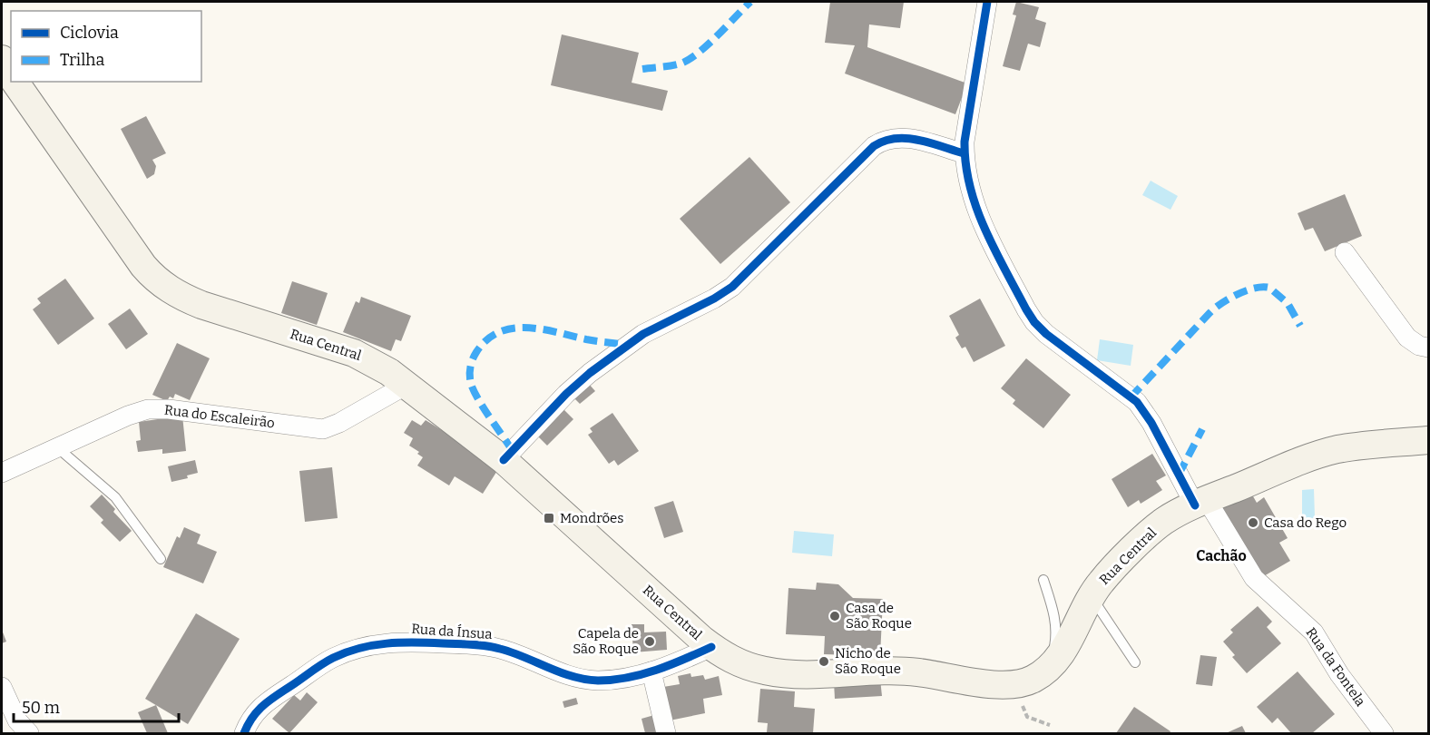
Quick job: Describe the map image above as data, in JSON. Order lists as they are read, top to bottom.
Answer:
{
  "streets": {
    "main road": ["Rua Central"],
    "street": ["Rua do Escaleirão", "Rua da Ínsua", "Rua da Fontela"]
  },
  "crossings": [
    ["Rua Central", "Rua do Escaleirão"],
    ["Rua Central", "Rua da Ínsua"],
    ["Rua Central", "Rua da Fontela"]
  ],
  "districts": ["Cachão"],
  "places": {
    "transit": ["Mondrões"],
    "other": [
      "Casa do Rego",
      "Casa de São Roque",
      "Capela de São Roque",
      "Nicho de São Roque"
    ]
  },
  "legend": ["Ciclovia", "Trilha"],
  "scale_bar": "50 m"
}
